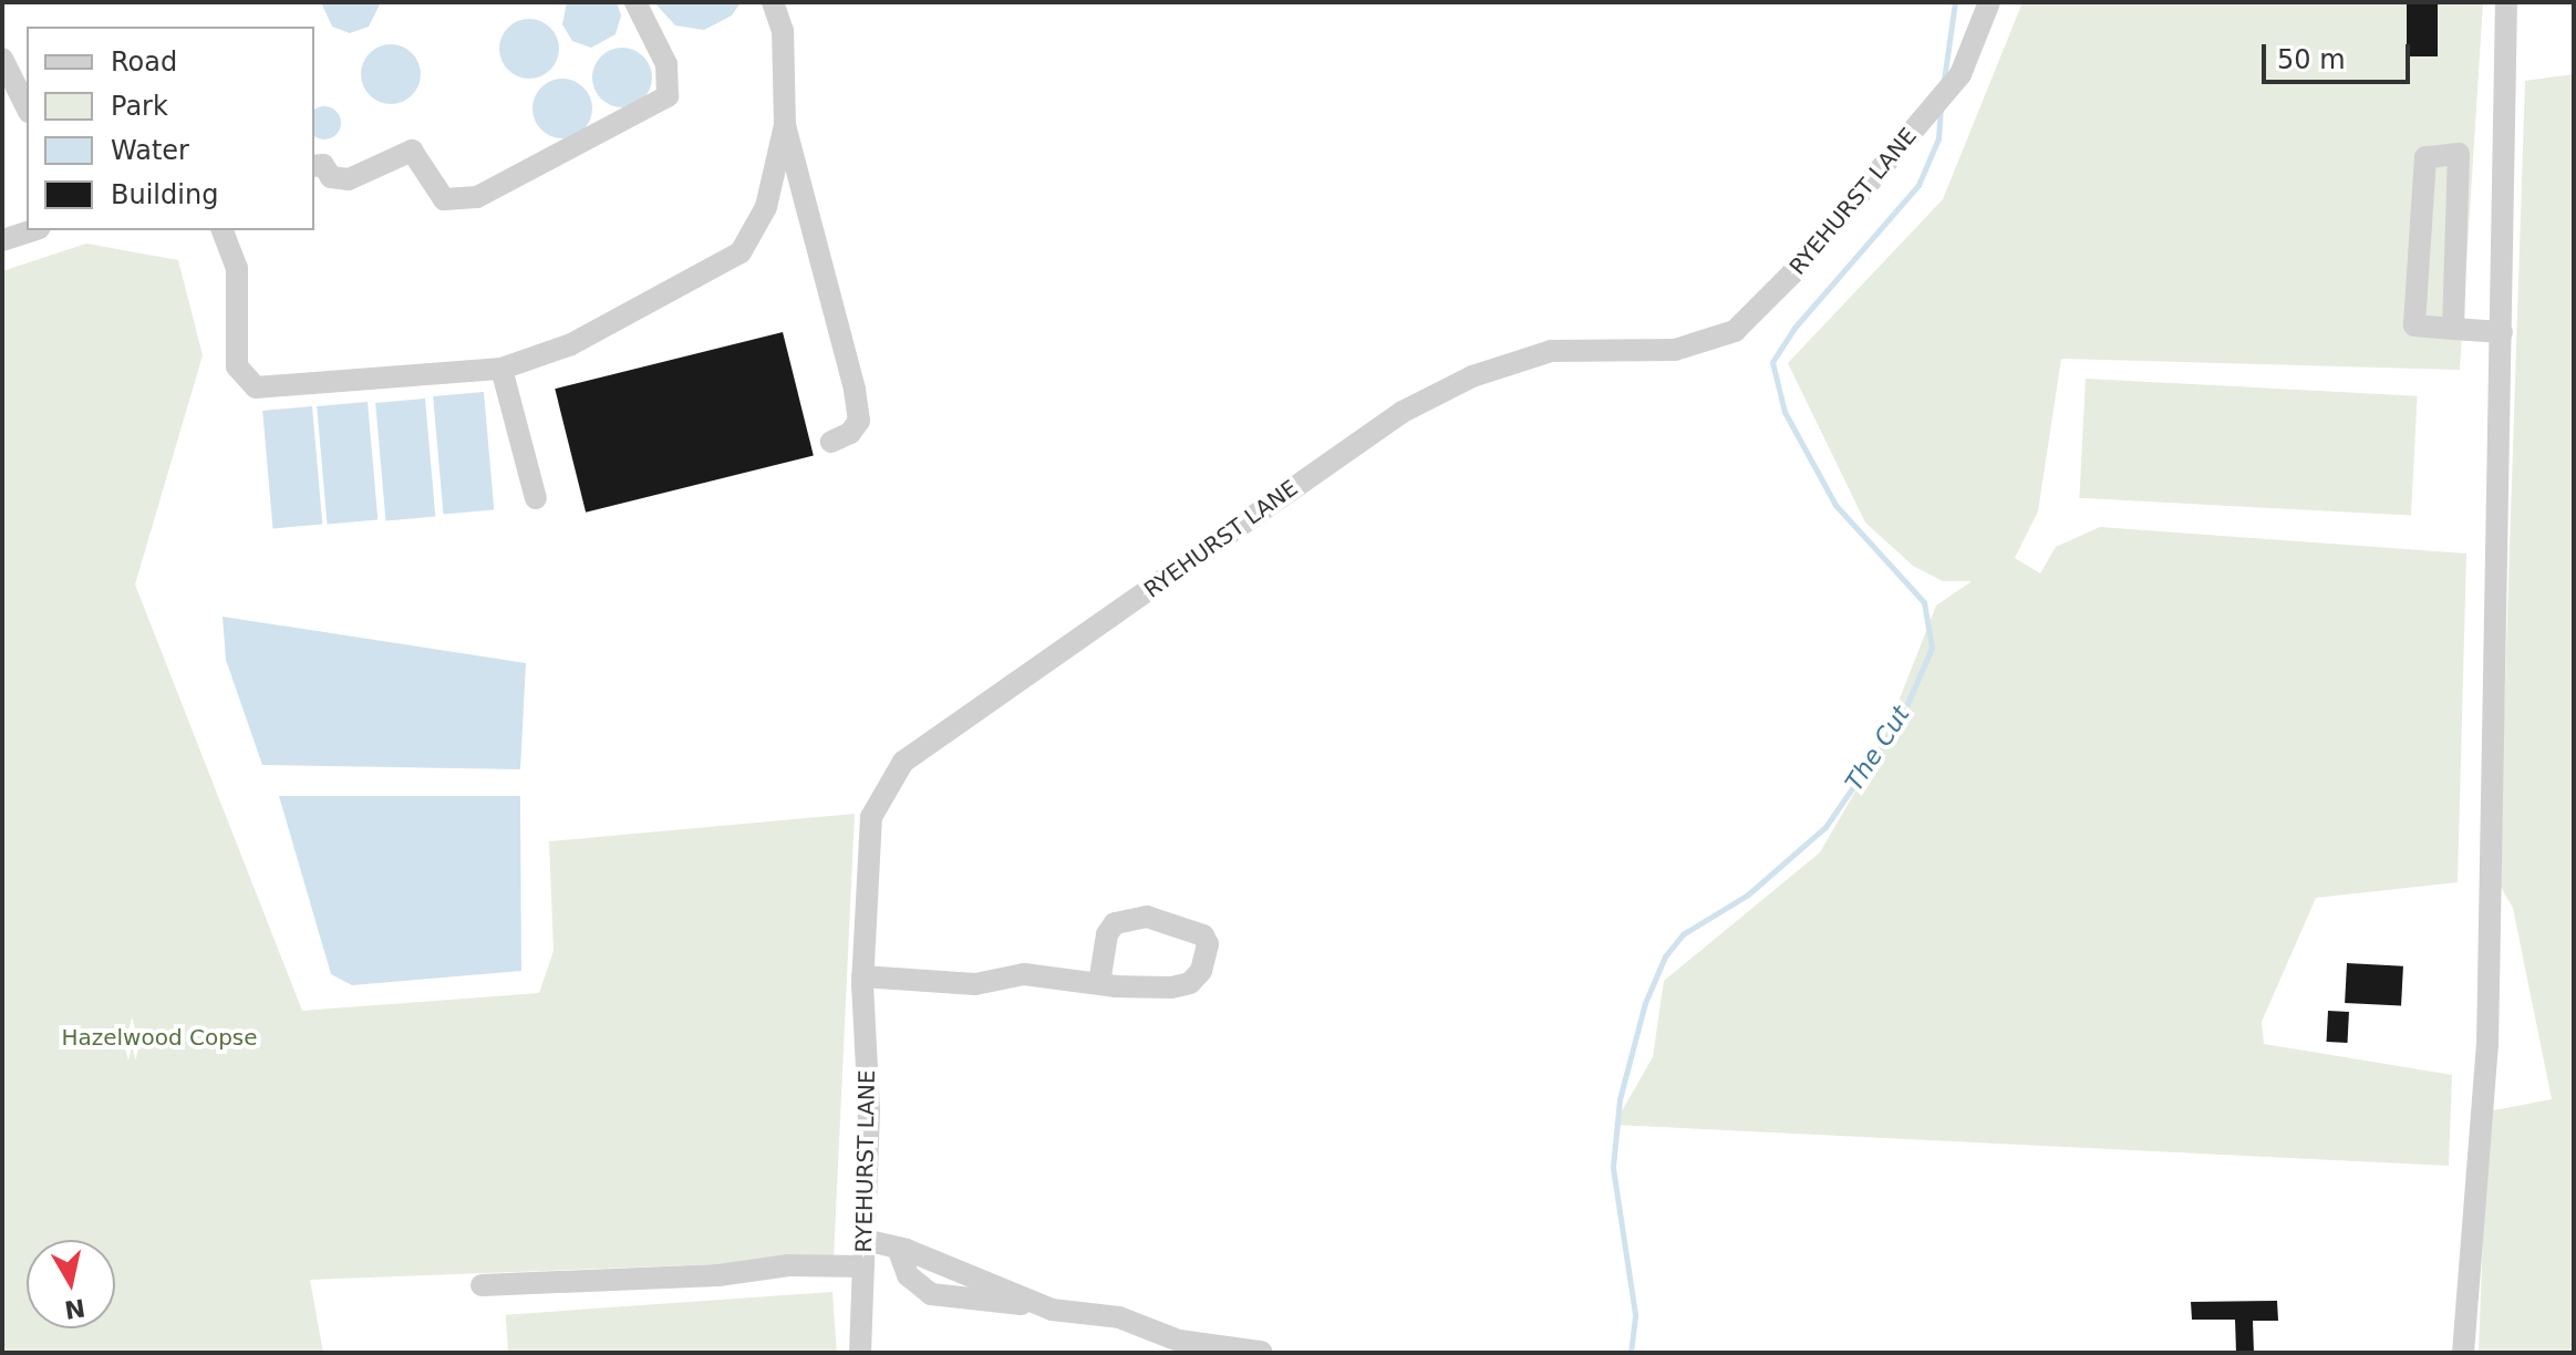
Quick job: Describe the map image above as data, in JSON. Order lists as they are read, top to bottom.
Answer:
{
  "streets": {
    "street": ["RYEHURST LANE"]
  },
  "water": ["The Cut"],
  "parks": ["Hazelwood Copse"],
  "legend": [
    "Road",
    "Park",
    "Water",
    "Building"
  ],
  "scale_bar": "50 m",
  "north": "bottom"
}
